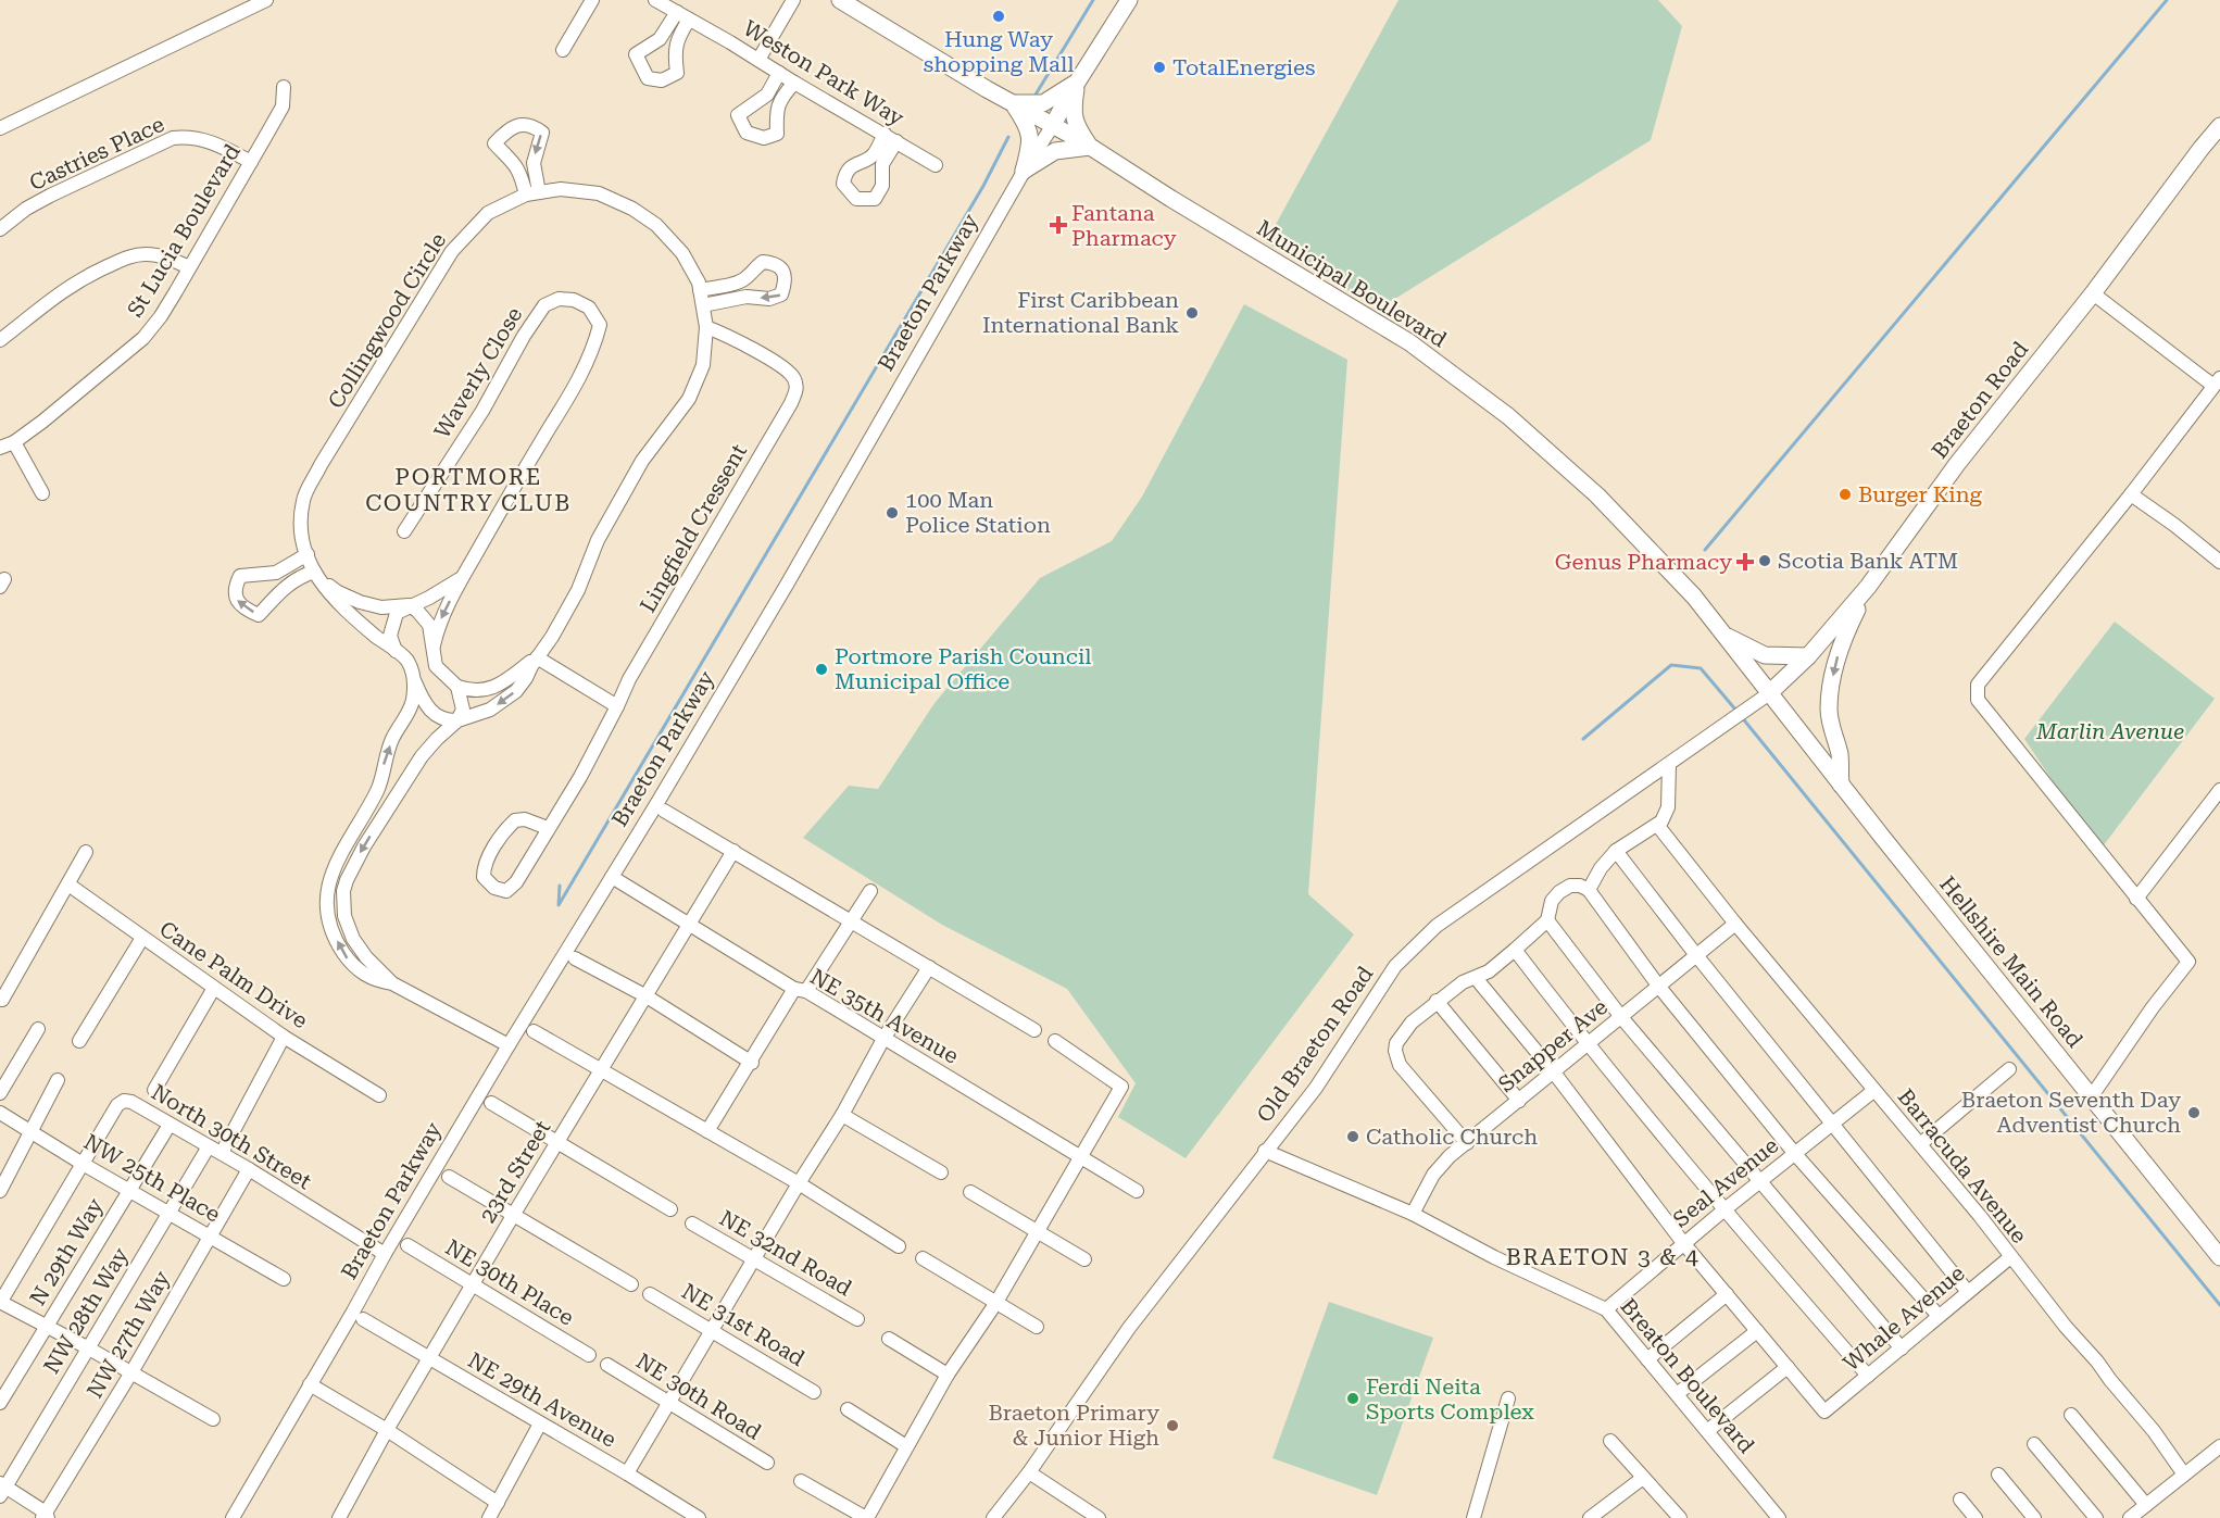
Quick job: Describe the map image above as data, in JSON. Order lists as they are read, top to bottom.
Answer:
{
  "streets": {
    "main road": [
      "Municipal Boulevard",
      "Braeton Parkway",
      "Braeton Road",
      "Hellshire Main Road"
    ],
    "street": [
      "Weston Park Way",
      "Castries Place",
      "St Lucia Boulevard",
      "Collingwood Circle",
      "Waverly Close",
      "Lingfield Cressent",
      "Cane Palm Drive",
      "NE 35th Avenue",
      "Old Braeton Road",
      "Snapper Ave",
      "North 30th Street",
      "Barracuda Avenue",
      "23rd Street",
      "NW 25th Place",
      "Seal Avenue",
      "N 29th Way",
      "NE 32nd Road",
      "NE 30th Place",
      "NW 28th Way",
      "Whale Avenue",
      "NE 31st Road",
      "NW 27th Way",
      "Breaton Boulevard",
      "NE 30th Road",
      "NE 29th Avenue"
    ]
  },
  "crossings": [
    ["Castries Place", "St Lucia Boulevard"],
    ["Municipal Boulevard", "Braeton Parkway"],
    ["Municipal Boulevard", "Braeton Road"],
    ["Municipal Boulevard", "Hellshire Main Road"],
    ["Municipal Boulevard", "Old Braeton Road"],
    ["Braeton Parkway", "NE 35th Avenue"],
    ["Braeton Parkway", "North 30th Street"],
    ["Collingwood Circle", "Waverly Close"],
    ["Collingwood Circle", "Lingfield Cressent"],
    ["Braeton Road", "Hellshire Main Road"],
    ["Braeton Road", "Old Braeton Road"],
    ["Hellshire Main Road", "Old Braeton Road"],
    ["NE 35th Avenue", "23rd Street"],
    ["Old Braeton Road", "Breaton Boulevard"],
    ["Snapper Ave", "Barracuda Avenue"],
    ["Snapper Ave", "Breaton Boulevard"],
    ["North 30th Street", "NW 25th Place"],
    ["North 30th Street", "N 29th Way"],
    ["North 30th Street", "NW 28th Way"],
    ["North 30th Street", "NW 27th Way"],
    ["Barracuda Avenue", "Seal Avenue"],
    ["Barracuda Avenue", "Whale Avenue"],
    ["23rd Street", "NE 30th Place"],
    ["23rd Street", "NE 29th Avenue"],
    ["NW 25th Place", "N 29th Way"],
    ["NW 25th Place", "NW 28th Way"],
    ["NW 25th Place", "NW 27th Way"],
    ["Seal Avenue", "Breaton Boulevard"]
  ],
  "districts": ["PORTMORE COUNTRY CLUB", "BRAETON 3 & 4"],
  "parks": ["Marlin Avenue"],
  "places": {
    "other": [
      "Hung Way shopping Mall",
      "TotalEnergies",
      "First Caribbean International Bank",
      "Burger King",
      "100 Man Police Station",
      "Scotia Bank ATM",
      "Portmore Parish Council Municipal Office",
      "Braeton Seventh Day Adventist Church",
      "Catholic Church",
      "Ferdi Neita Sports Complex",
      "Braeton Primary & Junior High"
    ],
    "health": ["Fantana Pharmacy", "Genus Pharmacy"]
  }
}
